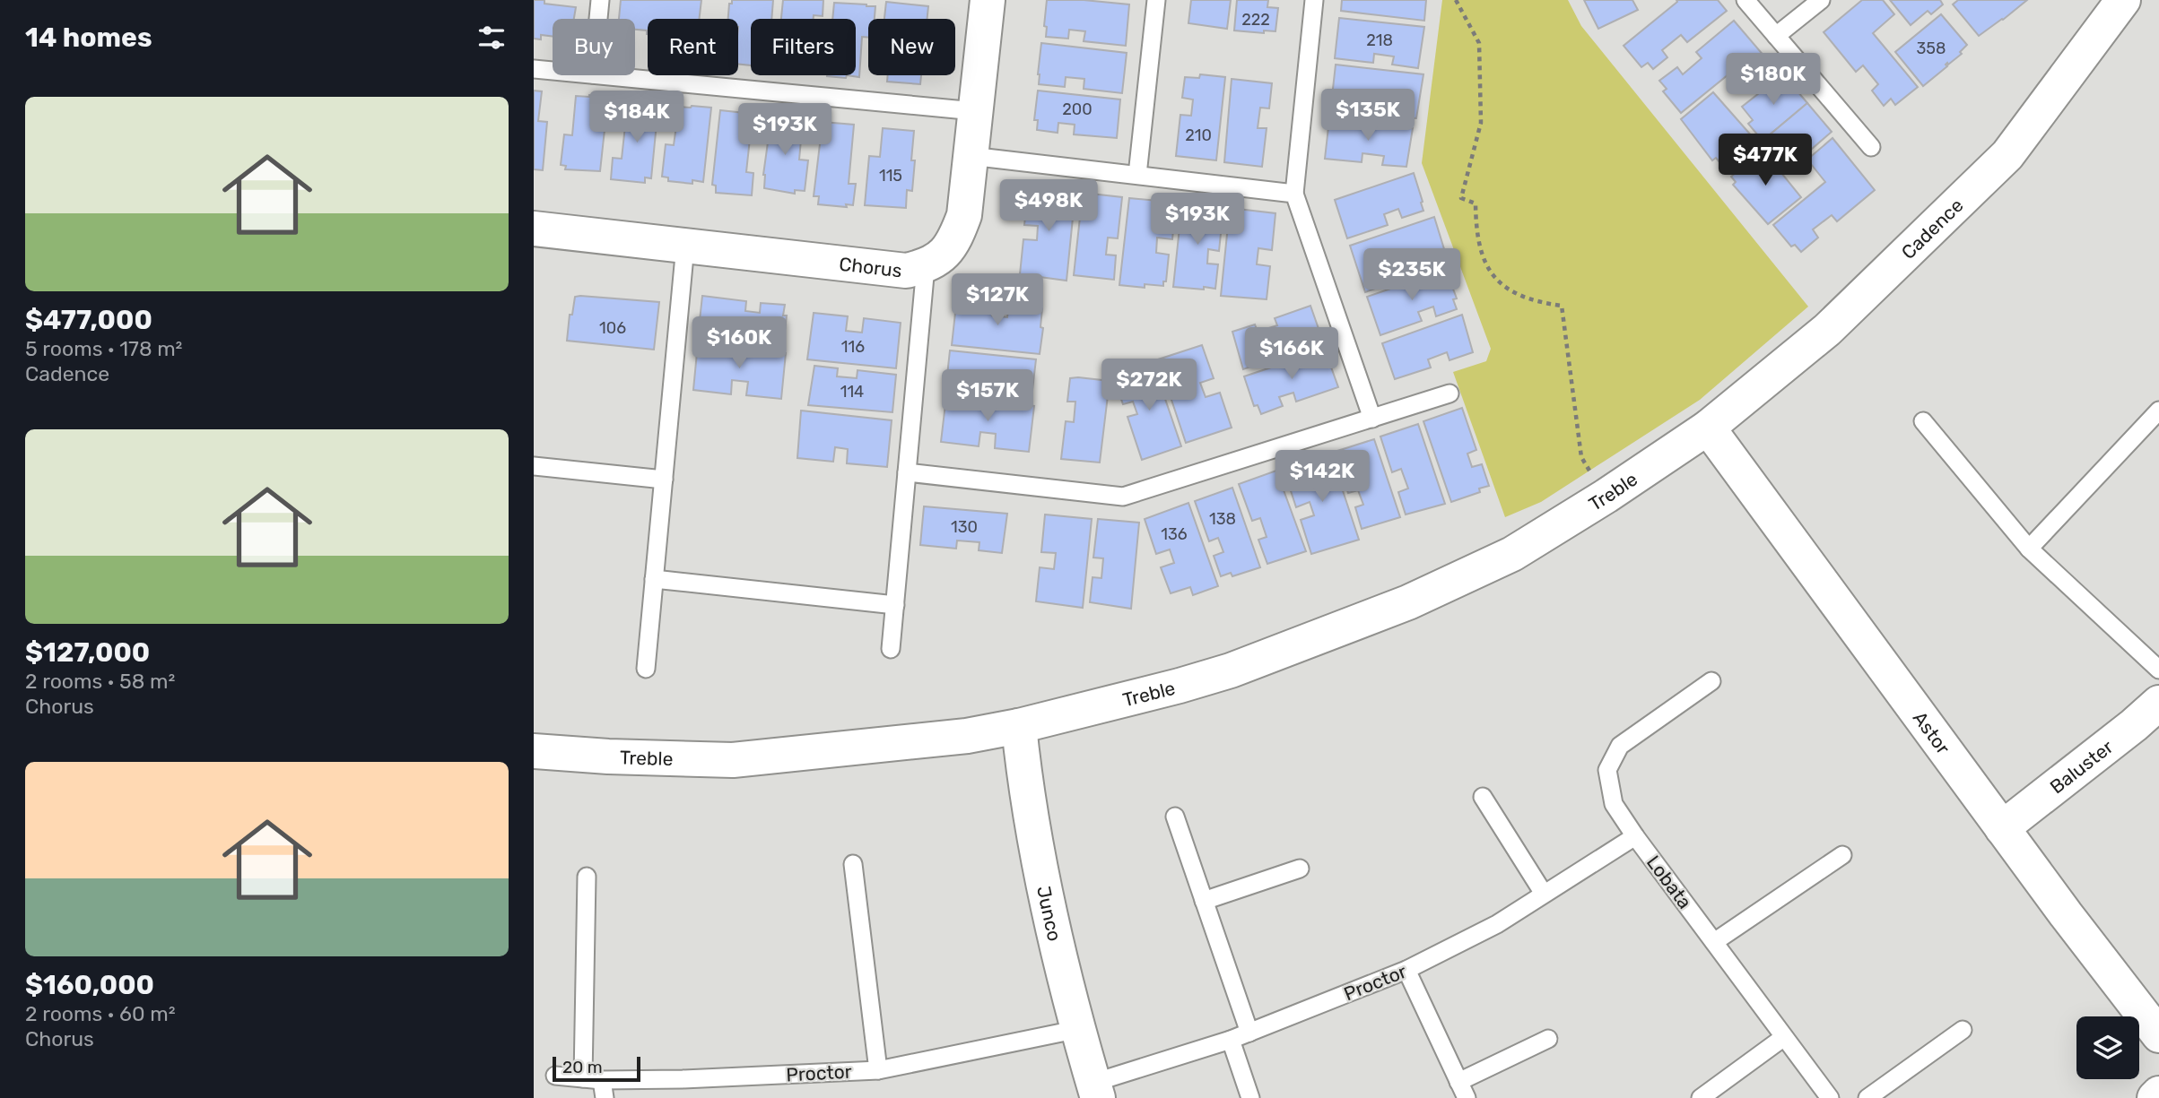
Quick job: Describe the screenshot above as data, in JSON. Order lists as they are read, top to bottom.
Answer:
{
  "streets": {
    "street": [
      "Cadence",
      "Chorus",
      "Treble",
      "Astor",
      "Baluster",
      "Junco"
    ],
    "lane": ["Lobata", "Proctor"]
  },
  "crossings": [
    ["Cadence", "Treble"],
    ["Cadence", "Astor"],
    ["Treble", "Astor"],
    ["Treble", "Junco"],
    ["Astor", "Baluster"],
    ["Lobata", "Proctor"],
    ["Junco", "Proctor"]
  ],
  "house_numbers": [
    "222",
    "218",
    "358",
    "200",
    "210",
    "115",
    "106",
    "116",
    "114",
    "138",
    "130",
    "136"
  ],
  "scale_bar": "20 m",
  "page": {
    "heading": "14 homes",
    "chip": [
      "Buy",
      "Rent",
      "Filters",
      "New"
    ],
    "price": [
      "$180K",
      "$135K",
      "$184K",
      "$193K",
      "$477K",
      "$498K",
      "$193K",
      "$235K",
      "$127K",
      "$160K",
      "$166K",
      "$272K",
      "$157K",
      "$142K"
    ],
    "list": [
      {
        "name": "$477,000",
        "note": "5 rooms · 178 m² · Cadence"
      },
      {
        "name": "$127,000",
        "note": "2 rooms · 58 m² · Chorus"
      },
      {
        "name": "$160,000",
        "note": "2 rooms · 60 m² · Chorus"
      }
    ],
    "scale": "20 m"
  }
}
